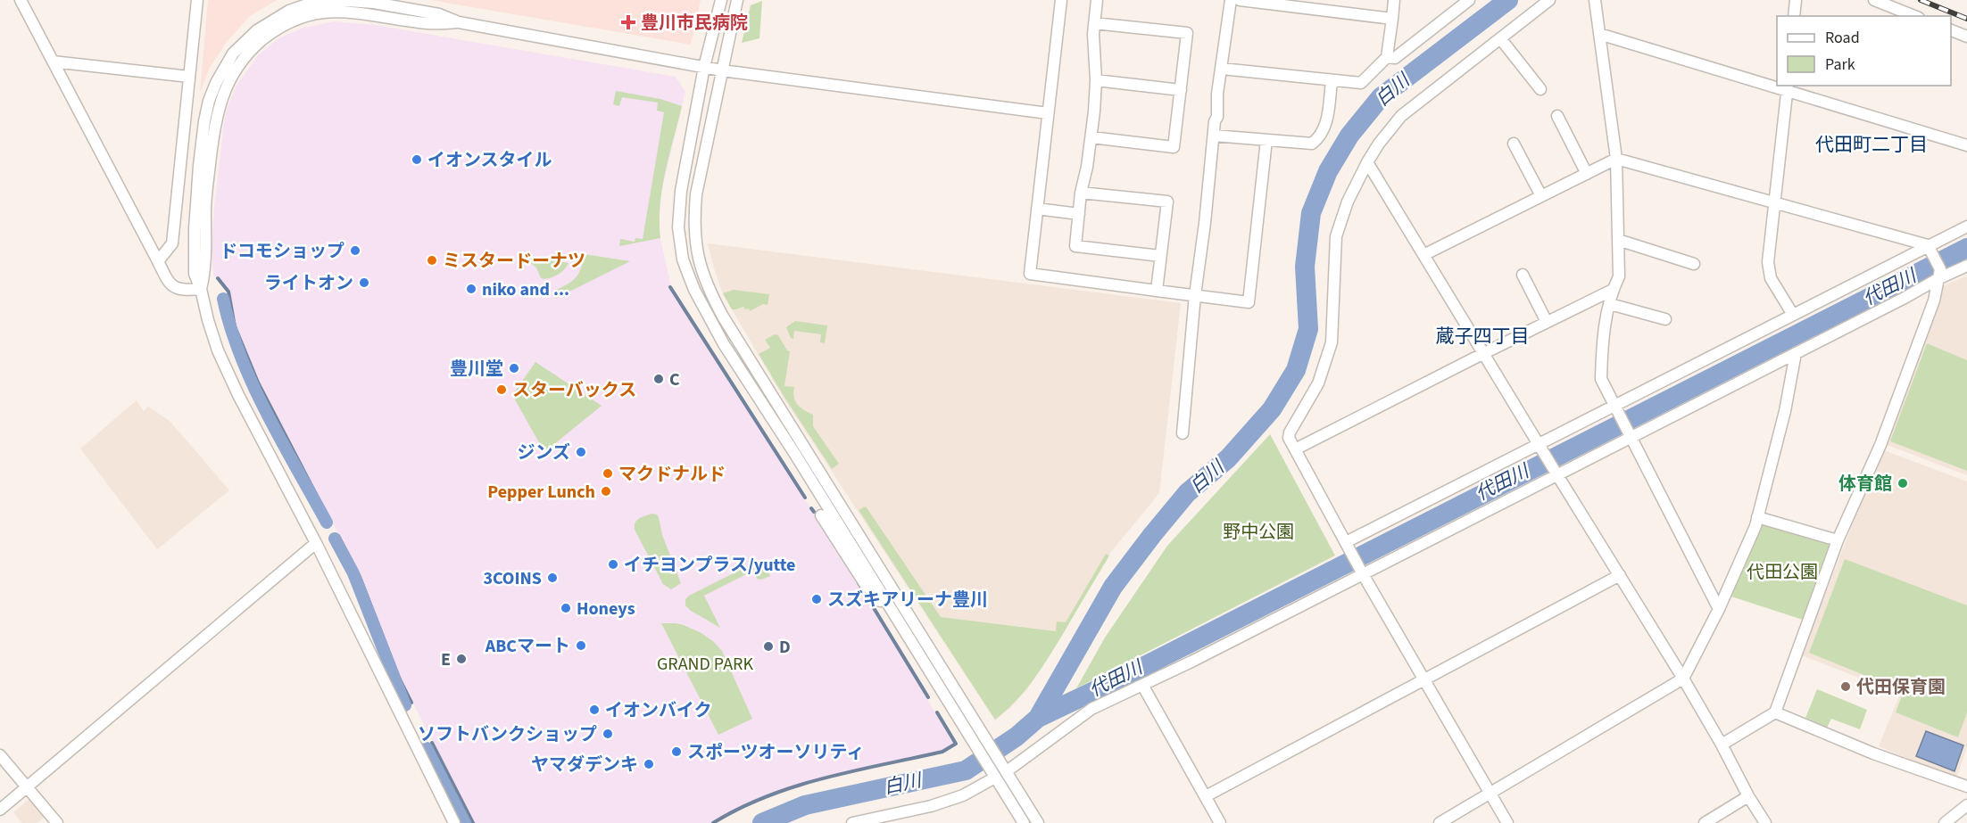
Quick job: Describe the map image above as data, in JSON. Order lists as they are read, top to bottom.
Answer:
{
  "districts": ["代田町二丁目", "蔵子四丁目"],
  "water": ["白川", "代田川"],
  "parks": ["野中公園", "代田公園", "GRAND PARK"],
  "places": {
    "health": ["豊川市民病院"],
    "other": [
      "イオンスタイル",
      "ドコモショップ",
      "ミスタードーナツ",
      "ライトオン",
      "niko and ...",
      "豊川堂",
      "C",
      "スターバックス",
      "ジンズ",
      "マクドナルド",
      "体育館",
      "Pepper Lunch",
      "イチヨンプラス/yutte",
      "3COINS",
      "スズキアリーナ豊川",
      "Honeys",
      "ABCマート",
      "D",
      "E",
      "代田保育園",
      "イオンバイク",
      "ソフトバンクショップ",
      "スポーツオーソリティ",
      "ヤマダデンキ"
    ]
  },
  "legend": ["Road", "Park"]
}
